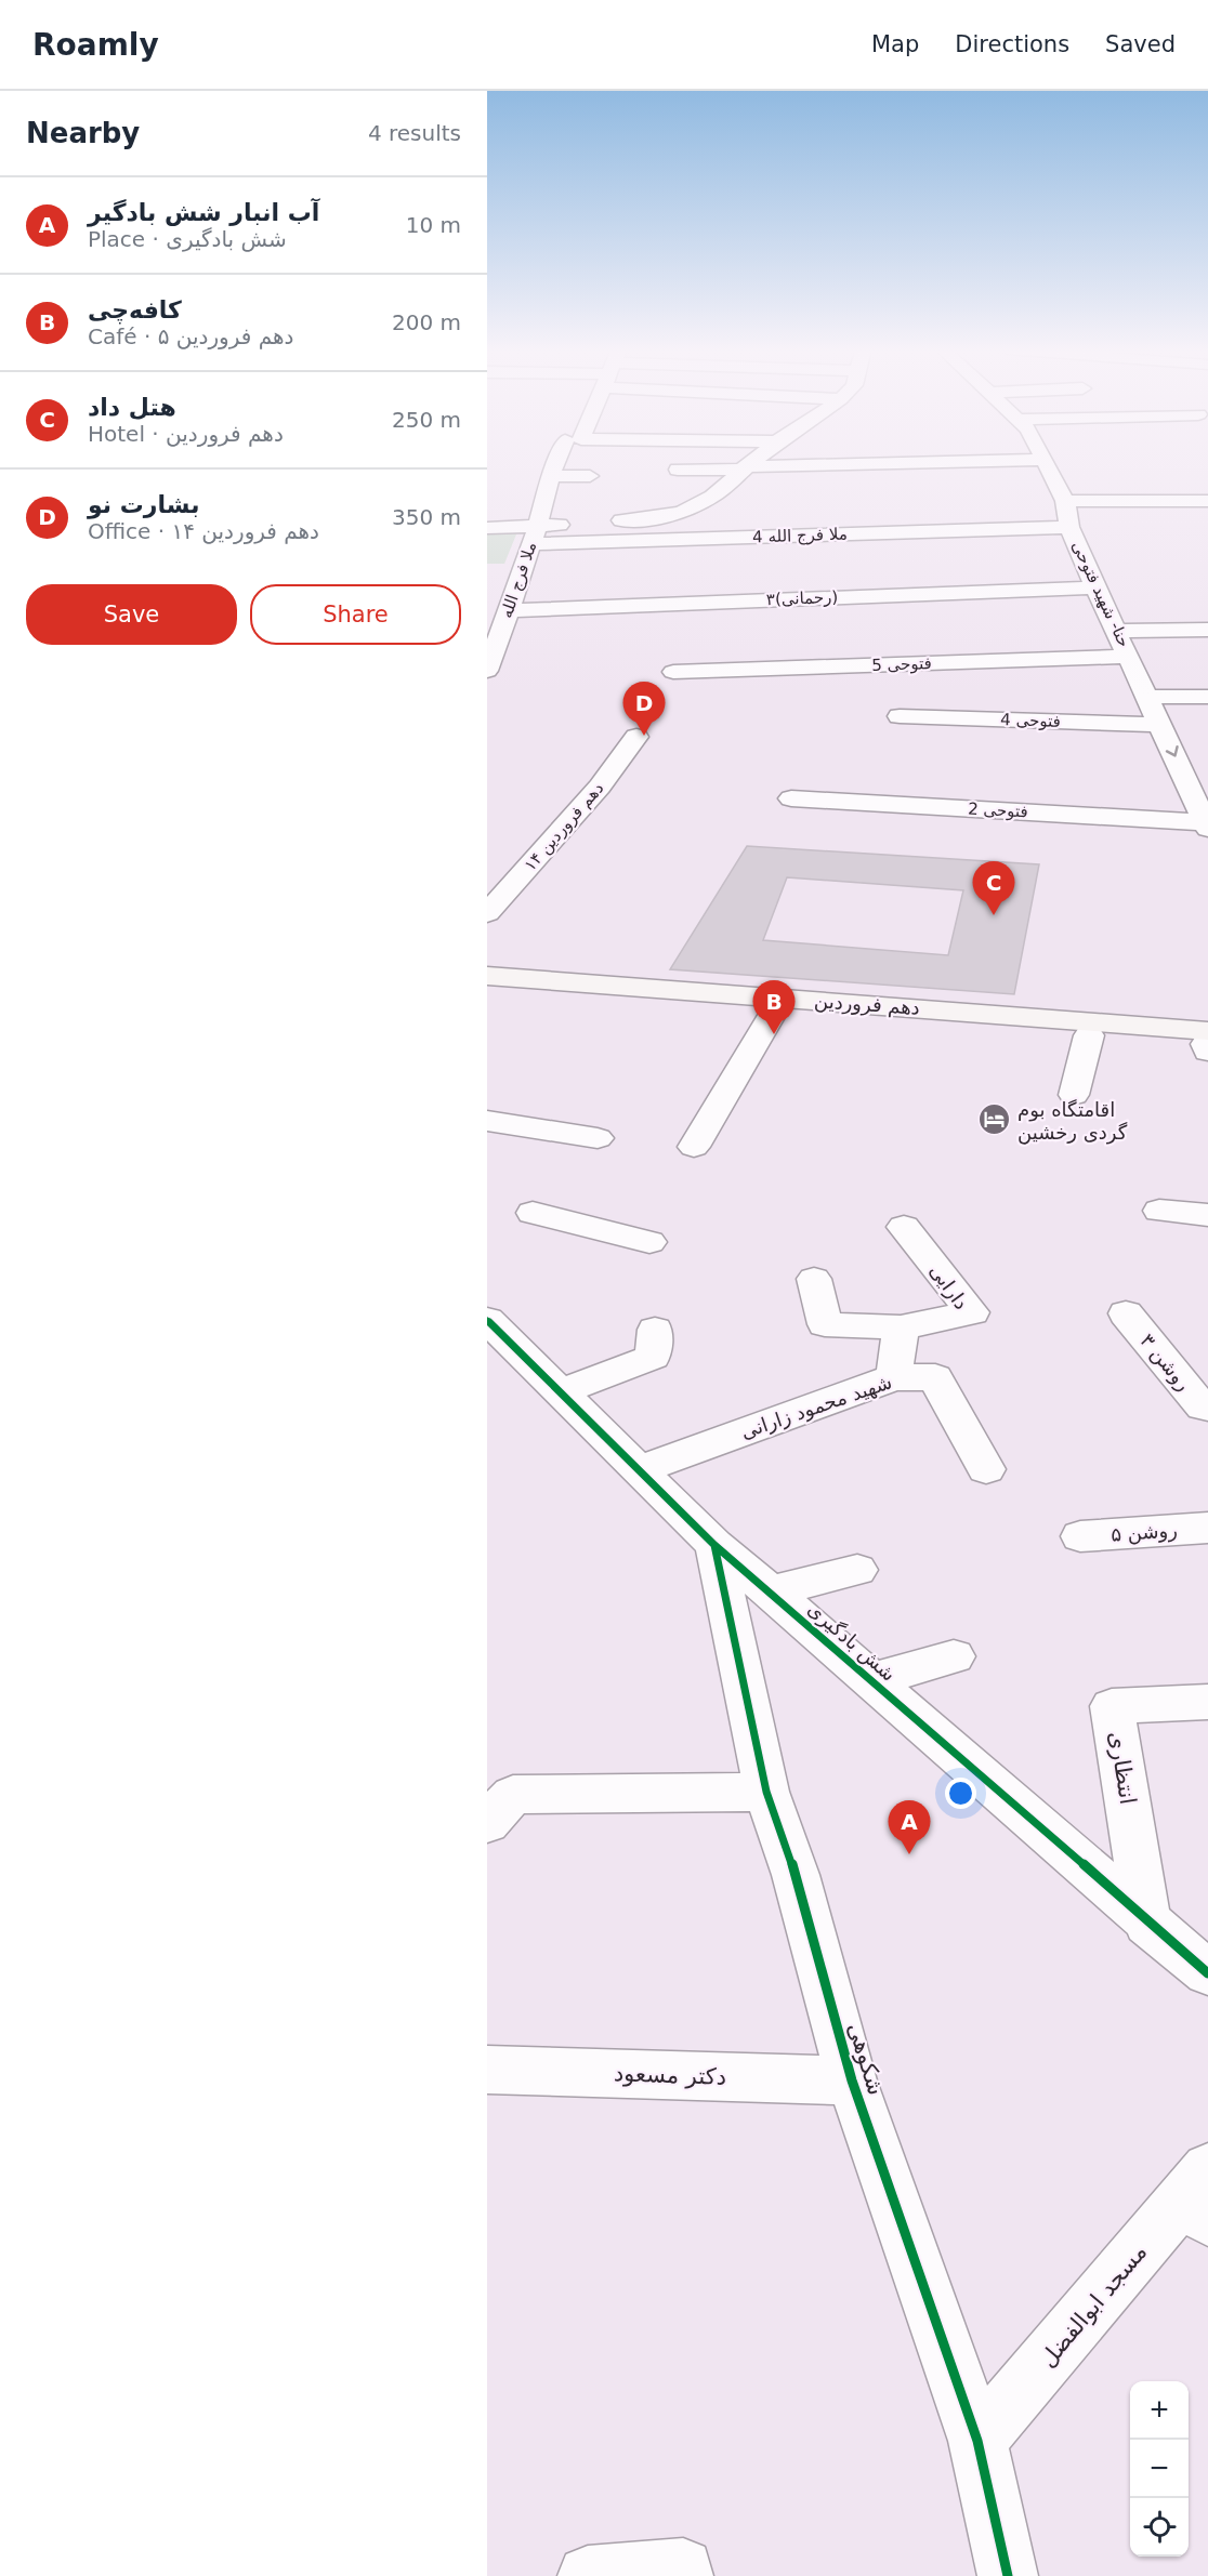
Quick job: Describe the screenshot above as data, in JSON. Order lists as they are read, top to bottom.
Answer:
{
  "streets": {
    "main road": ["دهم فروردین"],
    "street": [
      "4 ملا فرج الله",
      "ملا فرج الله",
      "حنا- شهید فتوحی",
      "۳(رحمانی)",
      "فتوحی 5",
      "فتوحی 4",
      "فتوحی 2",
      "دهم فروردین ۱۴",
      "دارایی",
      "روشن ۳",
      "شهید محمود زارانی",
      "روشن ۵",
      "شش بادگیری",
      "انتظاری",
      "شکوهی",
      "دکتر مسعود",
      "مسجد ابوالفضل"
    ]
  },
  "crossings": [
    ["4 ملا فرج الله", "ملا فرج الله"],
    ["4 ملا فرج الله", "حنا- شهید فتوحی"],
    ["ملا فرج الله", "۳(رحمانی)"],
    ["حنا- شهید فتوحی", "۳(رحمانی)"],
    ["حنا- شهید فتوحی", "فتوحی 5"],
    ["حنا- شهید فتوحی", "فتوحی 4"],
    ["حنا- شهید فتوحی", "فتوحی 2"],
    ["شهید محمود زارانی", "شش بادگیری"],
    ["شش بادگیری", "انتظاری"],
    ["شش بادگیری", "شکوهی"],
    ["شکوهی", "دکتر مسعود"],
    ["شکوهی", "مسجد ابوالفضل"]
  ],
  "places": {
    "hotel": ["اقامتگاه بوم گردی رخشین"]
  },
  "page": {
    "header": "Roamly",
    "nav": ["Map", "Directions", "Saved"],
    "heading": ["Nearby", "4 results"],
    "list": [
      {
        "mark": "A",
        "name": "آب انبار شش بادگیر",
        "note": "Place · شش بادگیری",
        "value": "10 m"
      },
      {
        "mark": "B",
        "name": "کافه‌چی",
        "note": "Café · دهم فروردین ۵",
        "value": "200 m"
      },
      {
        "mark": "C",
        "name": "هتل داد",
        "note": "Hotel · دهم فروردین",
        "value": "250 m"
      },
      {
        "mark": "D",
        "name": "بشارت نو",
        "note": "Office · دهم فروردین ۱۴",
        "value": "350 m"
      }
    ],
    "buttons": ["Save", "Share"],
    "pins": [
      "D",
      "C",
      "B",
      "A"
    ],
    "map_buttons": ["+", "−"]
  }
}
